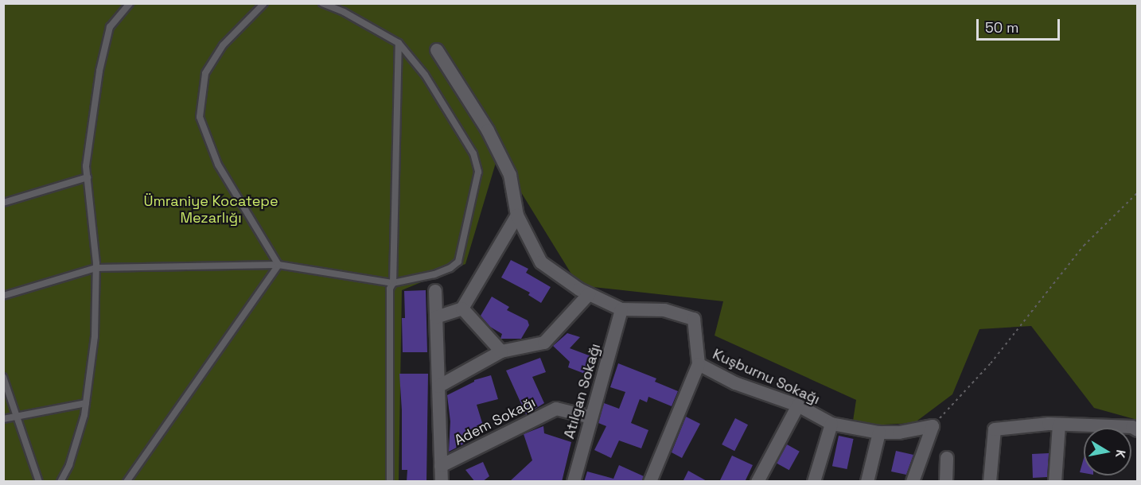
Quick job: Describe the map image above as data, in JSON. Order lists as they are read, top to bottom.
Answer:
{
  "streets": {
    "street": ["Kuşburnu Sokağı", "Atılgan Sokağı", "Adem Sokağı"]
  },
  "crossings": [
    ["Kuşburnu Sokağı", "Atılgan Sokağı"],
    ["Atılgan Sokağı", "Adem Sokağı"]
  ],
  "parks": ["Ümraniye Kocatepe Mezarlığı"],
  "scale_bar": "50 m",
  "north": "right"
}
